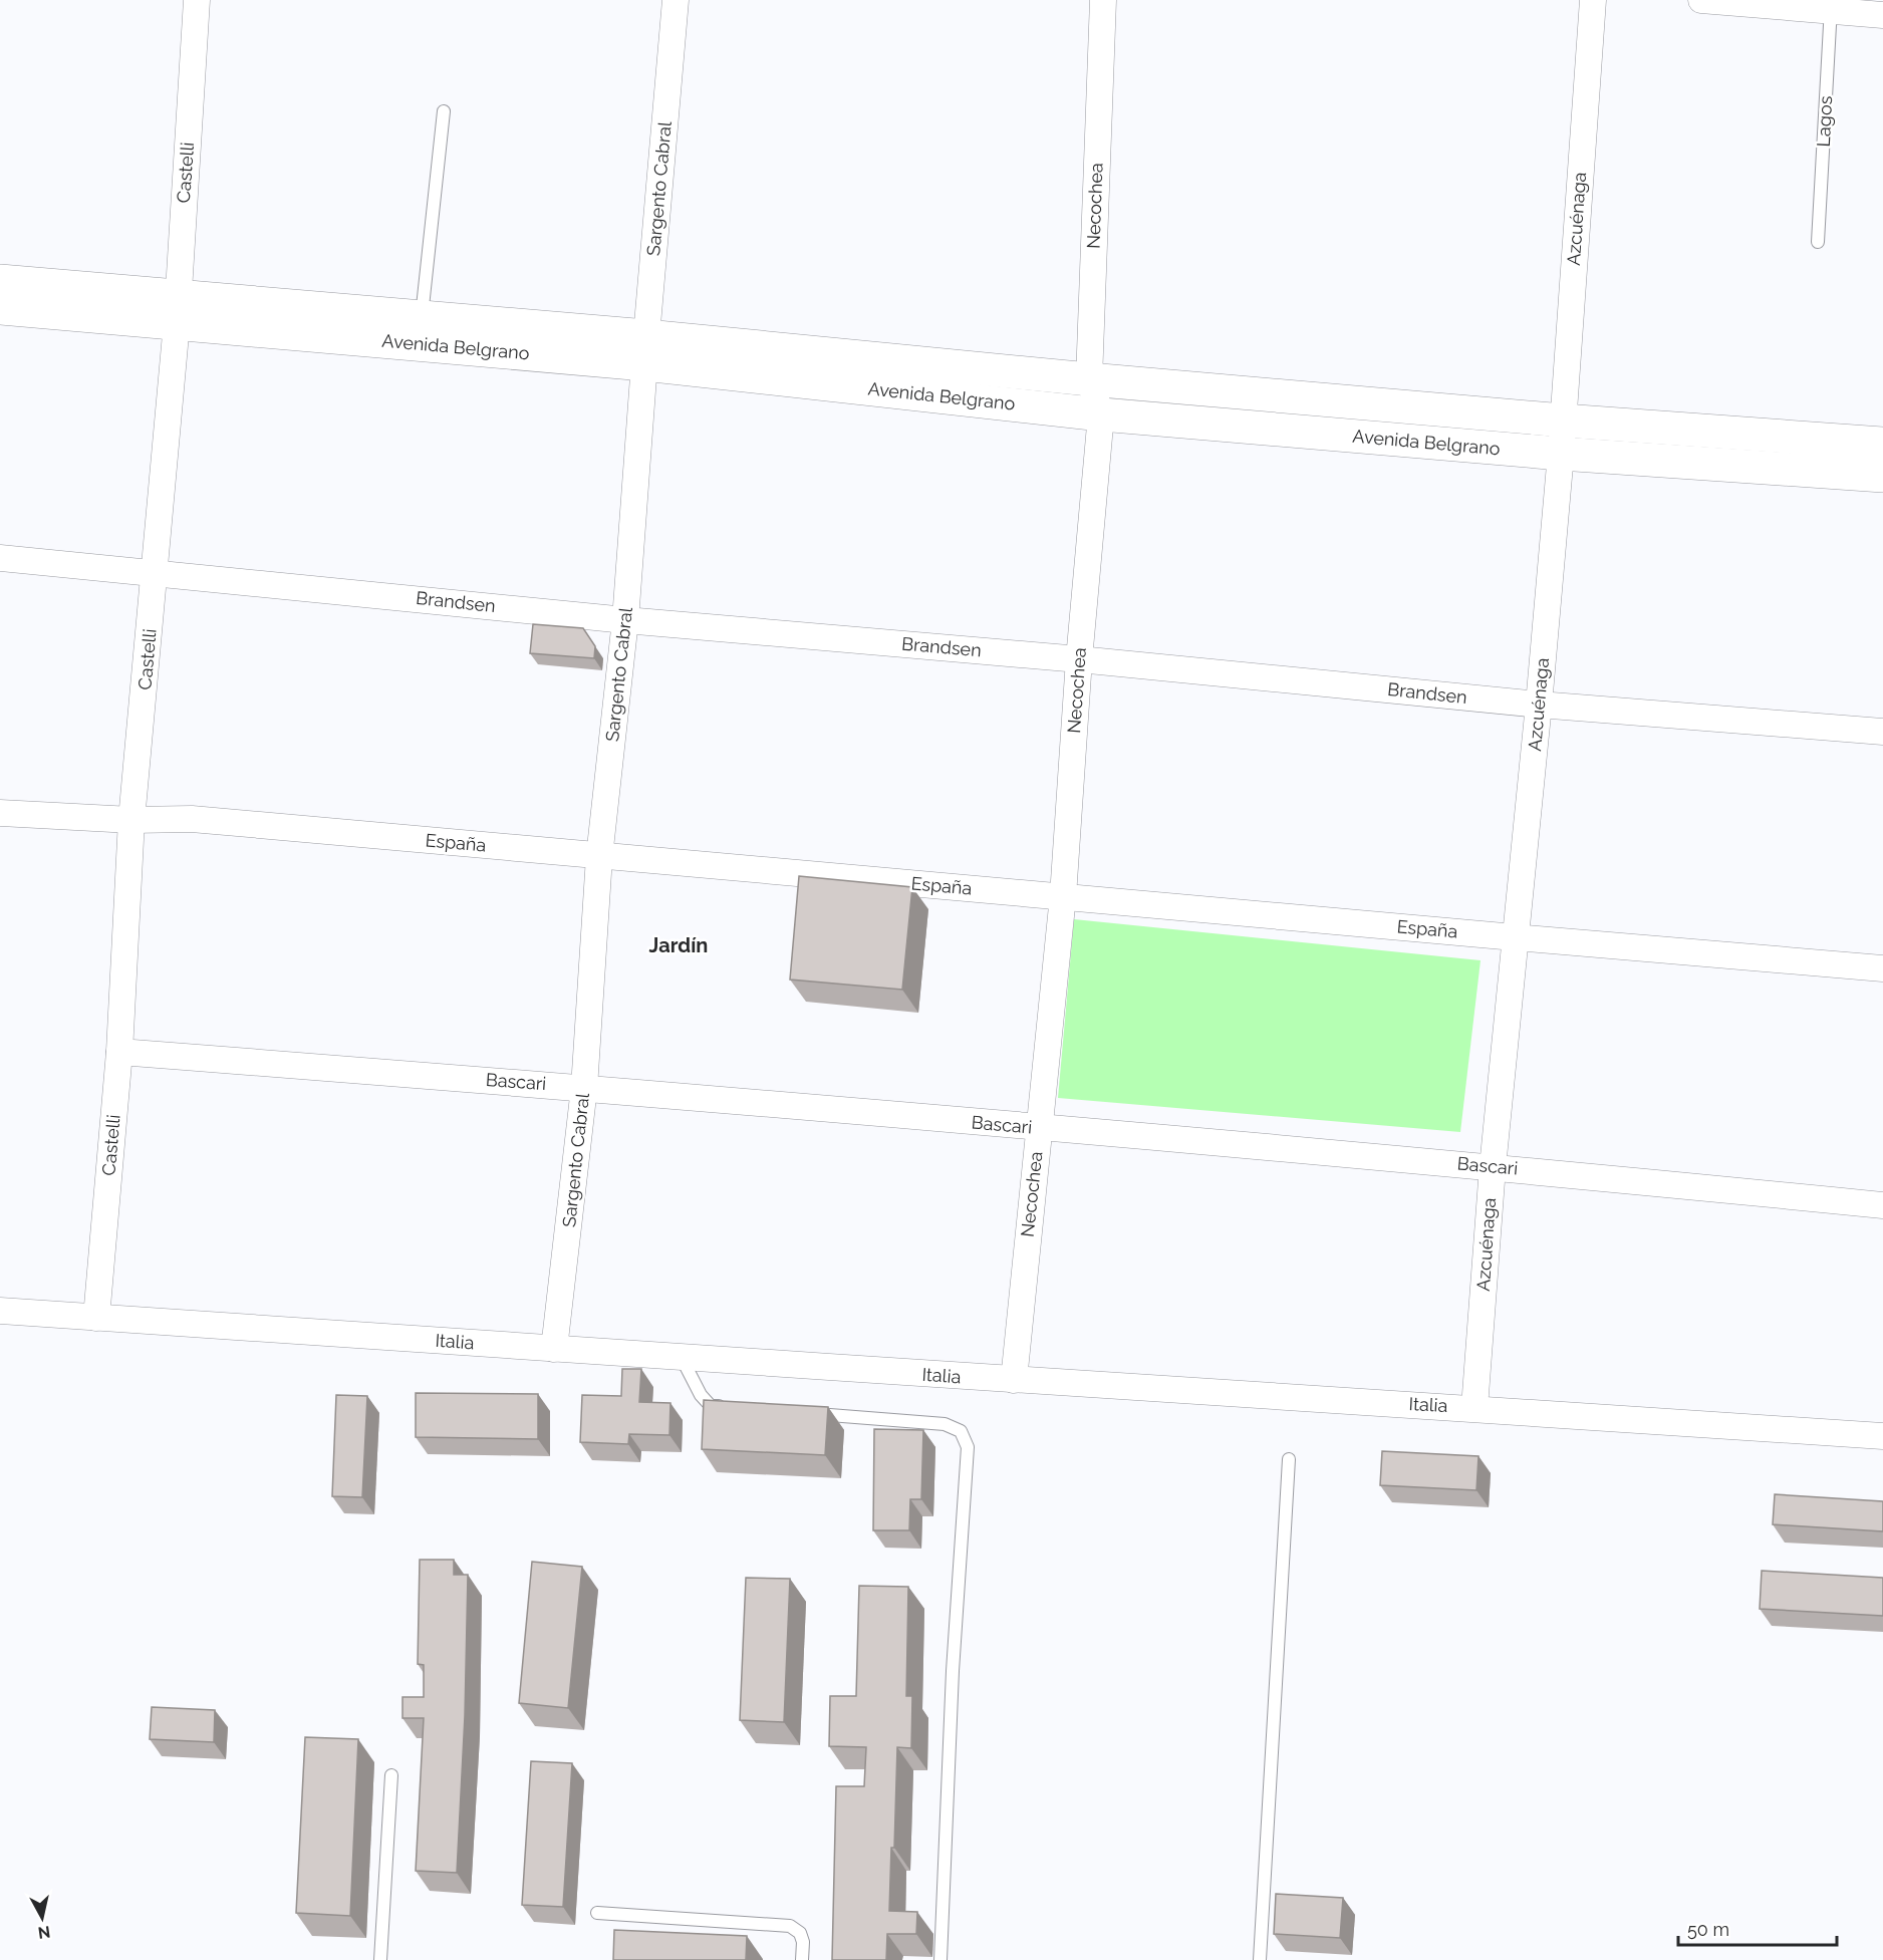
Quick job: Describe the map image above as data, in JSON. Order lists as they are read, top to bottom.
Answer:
{
  "streets": {
    "main road": ["Avenida Belgrano"],
    "street": [
      "Castelli",
      "Sargento Cabral",
      "Necochea",
      "Azcuénaga",
      "Brandsen",
      "España",
      "Bascari",
      "Italia"
    ],
    "lane": ["Lagos"]
  },
  "crossings": [
    ["Castelli", "Avenida Belgrano"],
    ["Castelli", "Brandsen"],
    ["Castelli", "España"],
    ["Castelli", "Bascari"],
    ["Castelli", "Italia"],
    ["Sargento Cabral", "Avenida Belgrano"],
    ["Sargento Cabral", "Brandsen"],
    ["Sargento Cabral", "España"],
    ["Sargento Cabral", "Bascari"],
    ["Sargento Cabral", "Italia"],
    ["Necochea", "Avenida Belgrano"],
    ["Necochea", "Brandsen"],
    ["Necochea", "España"],
    ["Necochea", "Bascari"],
    ["Necochea", "Italia"],
    ["Azcuénaga", "Avenida Belgrano"],
    ["Azcuénaga", "Brandsen"],
    ["Azcuénaga", "España"],
    ["Azcuénaga", "Bascari"],
    ["Azcuénaga", "Italia"]
  ],
  "districts": ["Jardín"],
  "scale_bar": "50 m",
  "north": "bottom"
}
